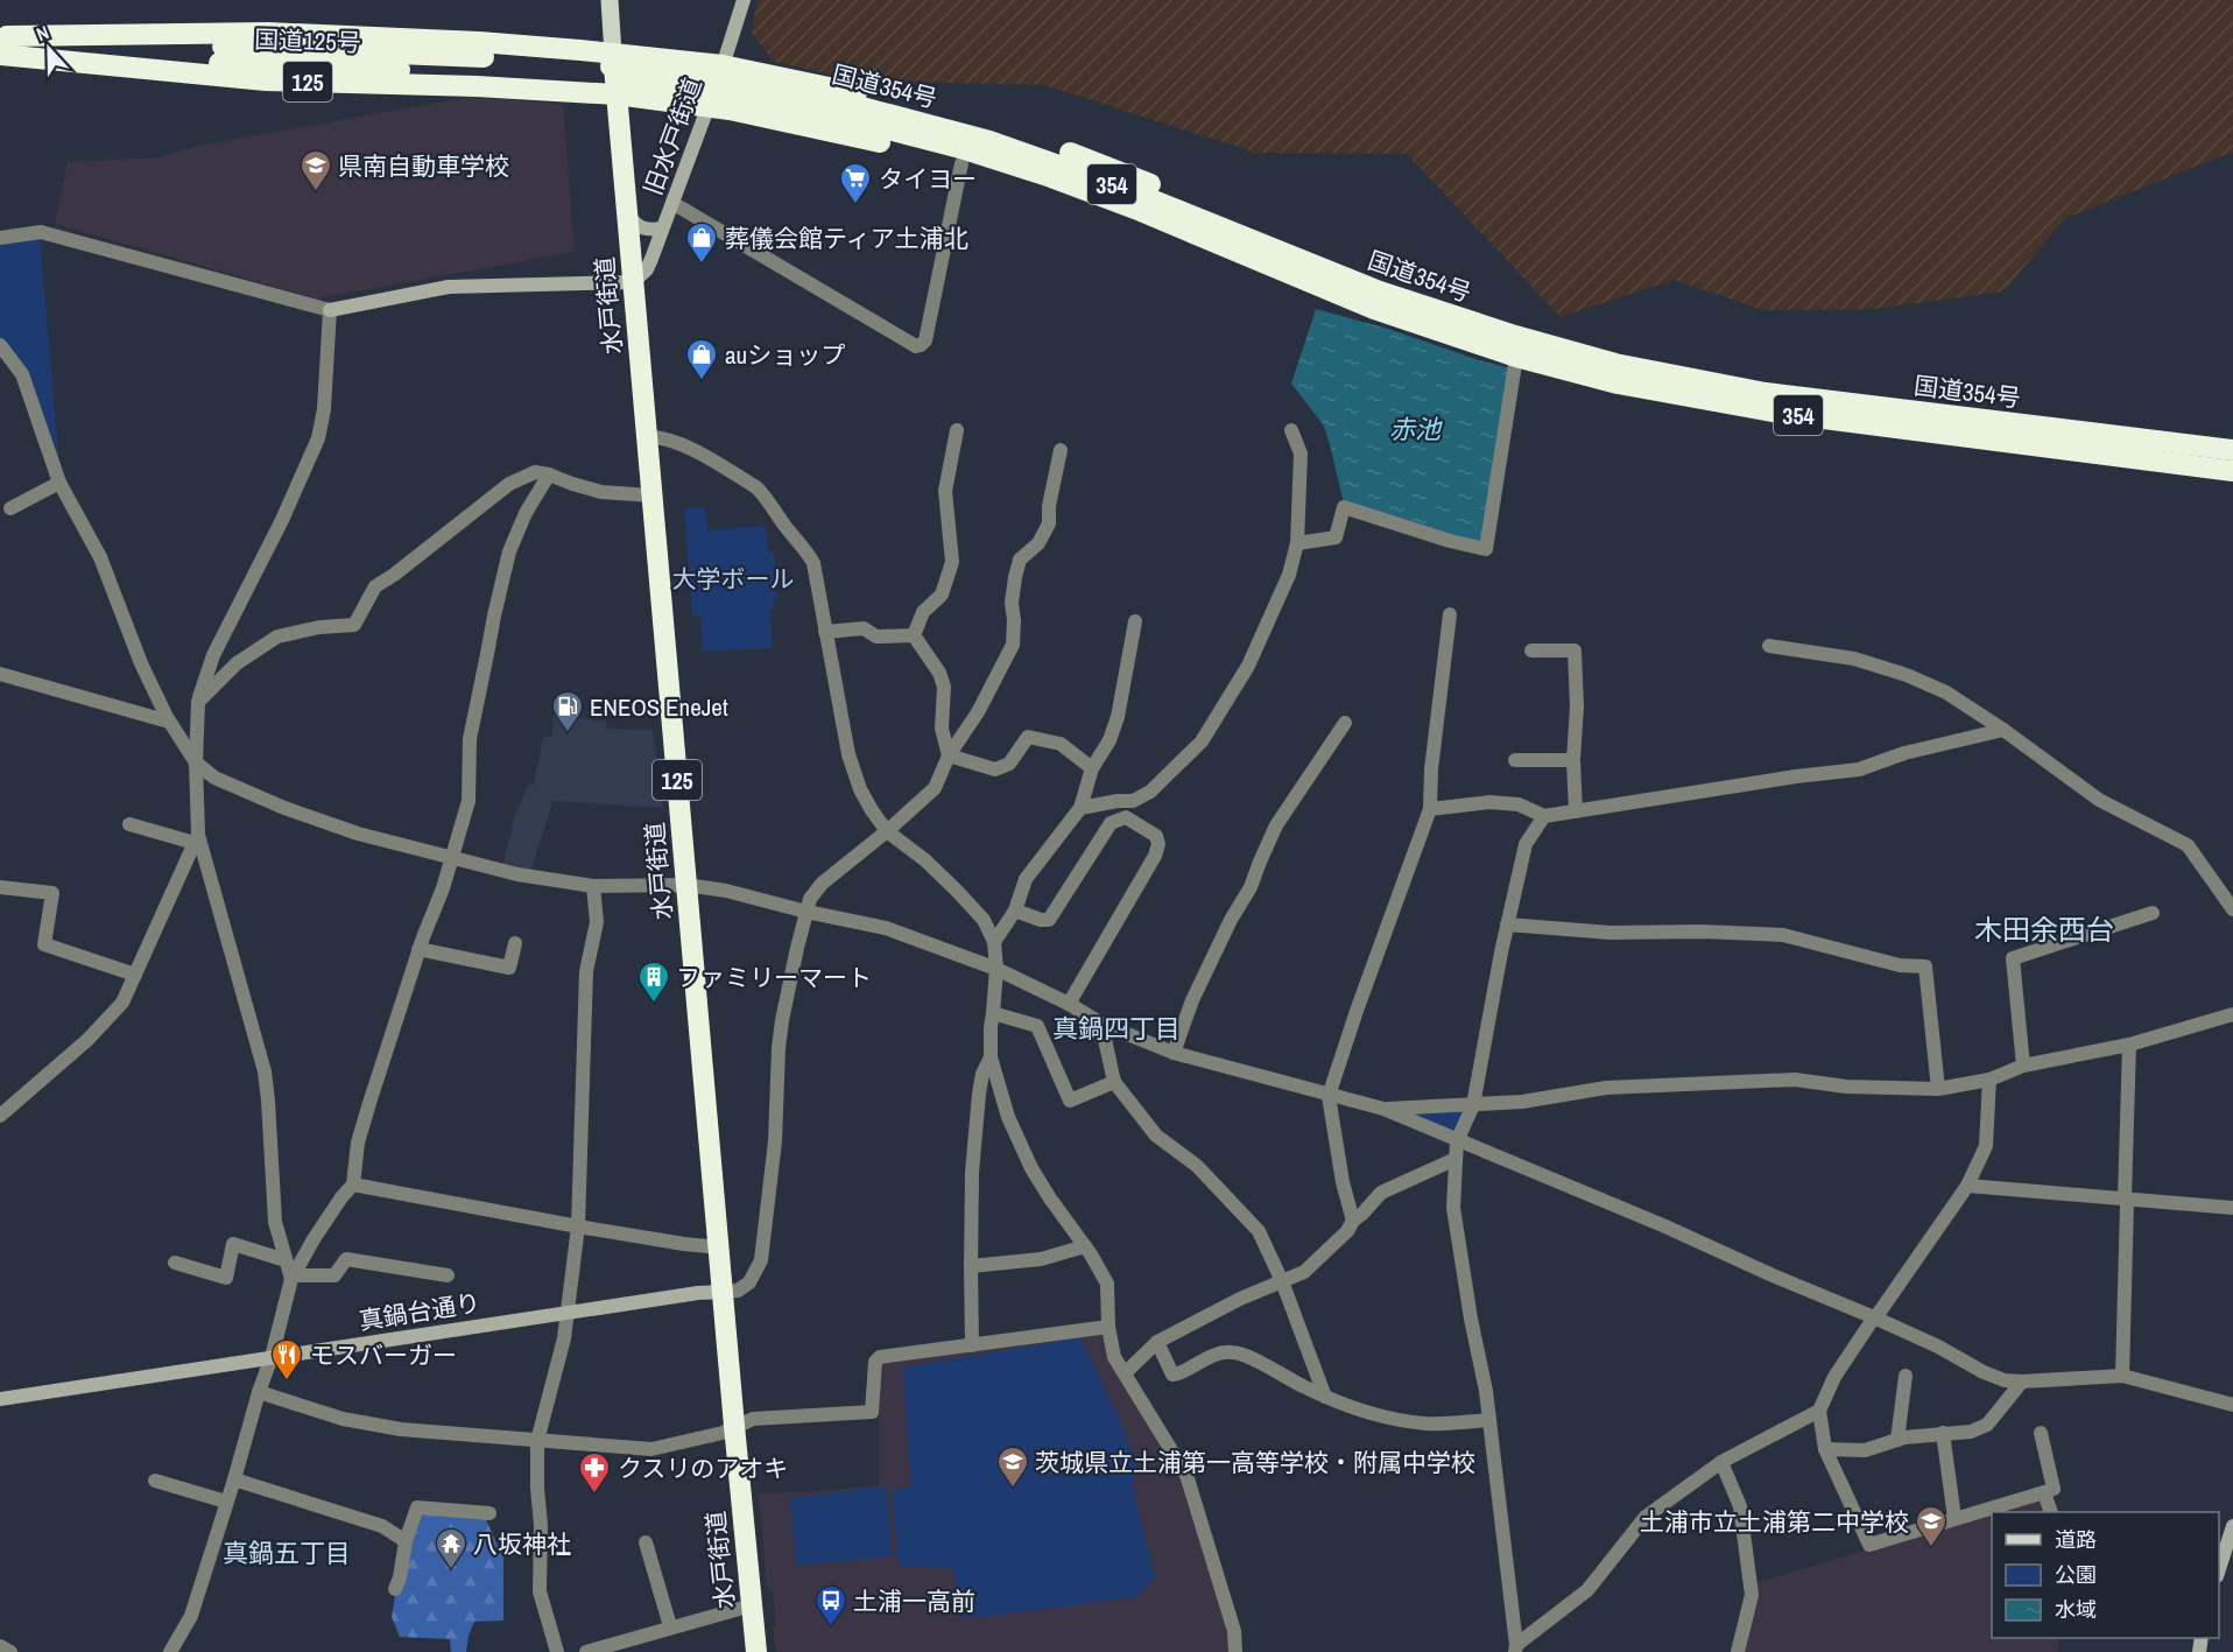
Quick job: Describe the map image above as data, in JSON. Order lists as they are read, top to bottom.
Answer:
{
  "streets": {
    "highway": [
      "国道125号",
      "125",
      "国道354号",
      "354",
      "水戸街道"
    ],
    "street": ["旧水戸街道", "真鍋台通り"]
  },
  "crossings": [
    ["国道125号", "125"],
    ["国道125号", "国道354号"],
    ["国道125号", "水戸街道"],
    ["125", "国道354号"],
    ["125", "水戸街道"],
    ["国道354号", "水戸街道"],
    ["旧水戸街道", "水戸街道"],
    ["水戸街道", "真鍋台通り"]
  ],
  "districts": ["木田余西台", "真鍋四丁目", "真鍋五丁目"],
  "water": ["赤池"],
  "parks": ["大学ボール"],
  "places": {
    "school or university": ["県南自動車学校", "茨城県立土浦第一高等学校・附属中学校", "土浦市立土浦第二中学校"],
    "supermarket": ["タイヨー"],
    "shop": ["葬儀会館ティア土浦北", "auショップ"],
    "fuel station": ["ENEOS EneJet"],
    "building": ["ファミリーマート"],
    "restaurant": ["モスバーガー"],
    "pharmacy": ["クスリのアオキ"],
    "temple": ["八坂神社"],
    "bus stop": ["土浦一高前"]
  },
  "legend": ["道路", "公園", "水域"],
  "north": "top"
}
